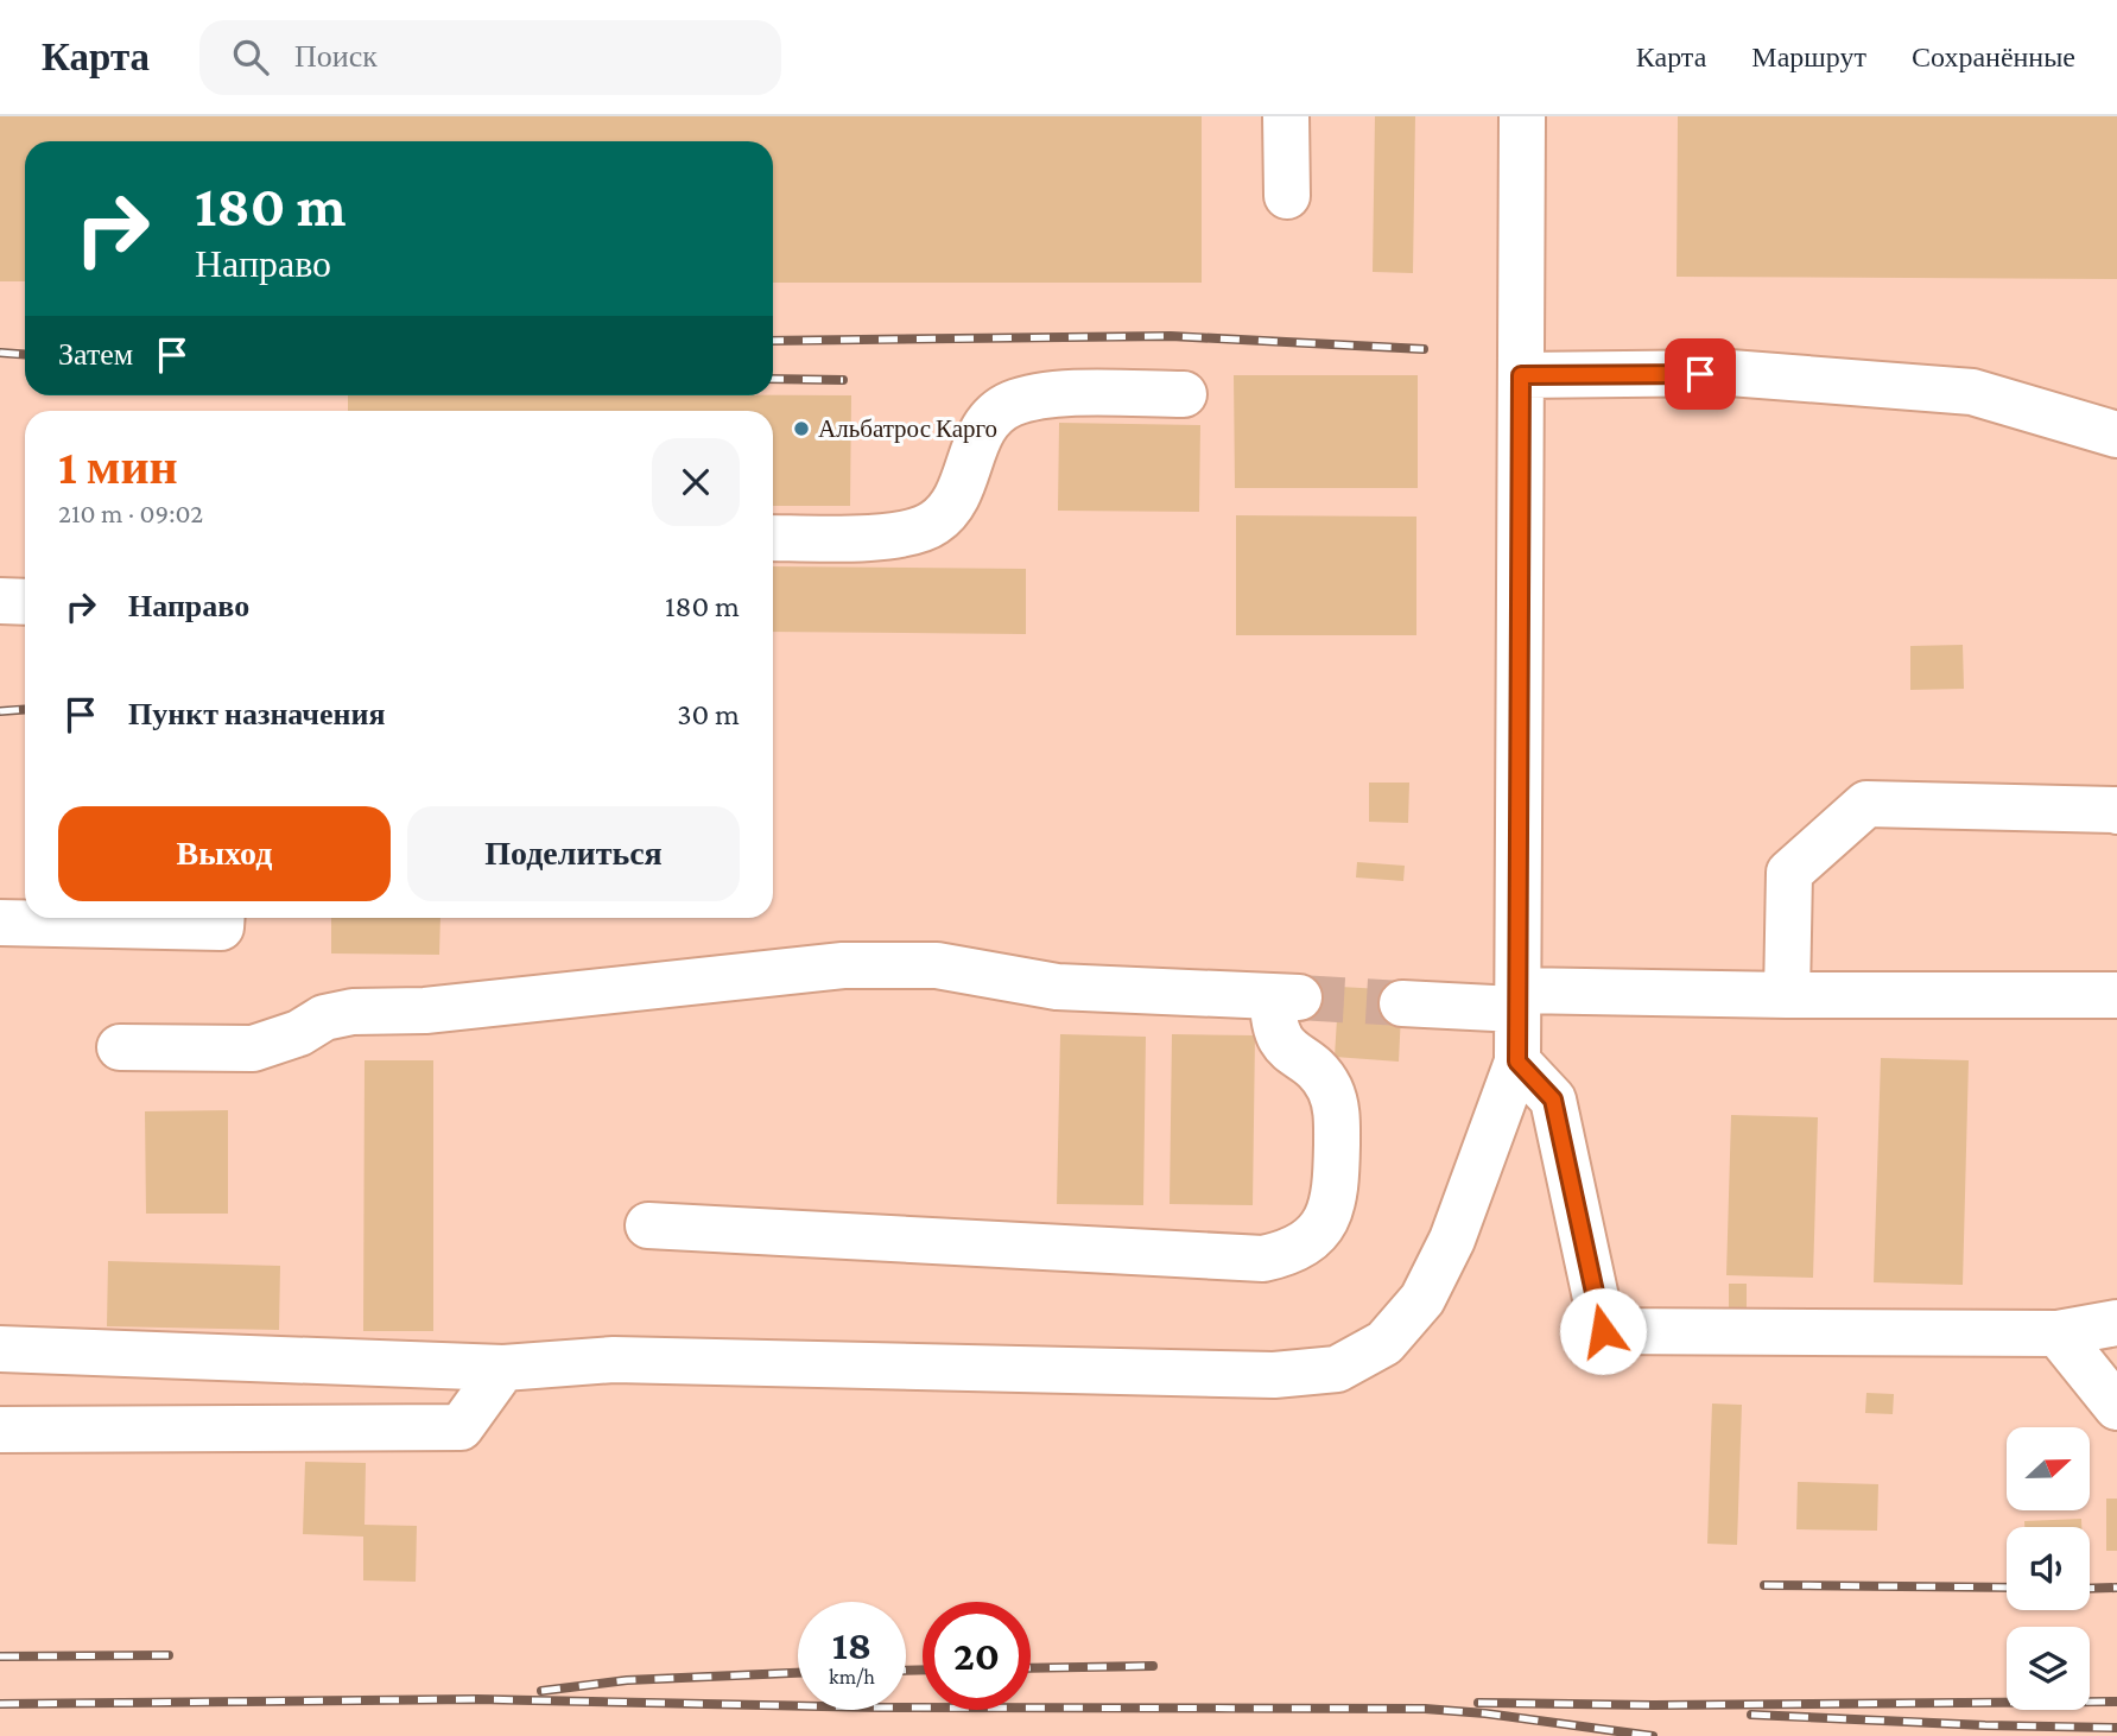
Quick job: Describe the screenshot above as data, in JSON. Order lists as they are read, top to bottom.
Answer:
{
  "places": ["Альбатрос Карго"],
  "north": "right",
  "page": {
    "header": "Карта",
    "search": "Поиск",
    "nav": ["Карта", "Маршрут", "Сохранённые"],
    "turn": ["180 m", "Направо"],
    "then": "Затем",
    "heading": ["1 мин", "210 m · 09:02"],
    "list": [
      {
        "name": "Направо",
        "value": "180 m"
      },
      {
        "name": "Пункт назначения",
        "value": "30 m"
      }
    ],
    "buttons": ["Выход", "Поделиться"],
    "speed": "18 km/h",
    "limit": "20"
  }
}
